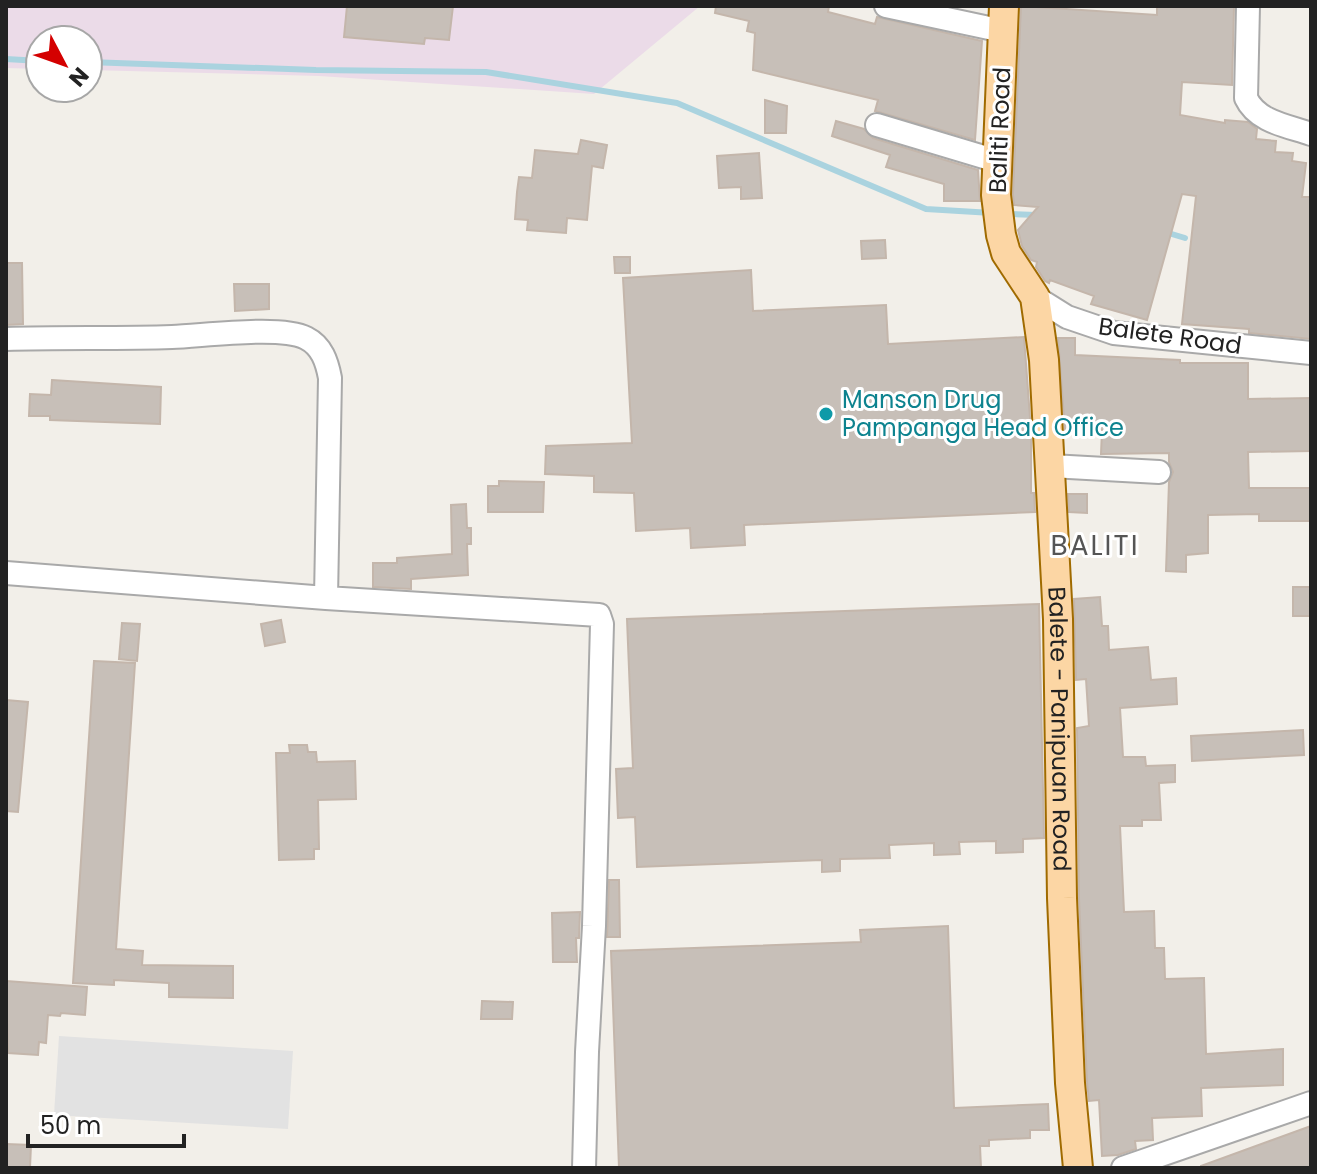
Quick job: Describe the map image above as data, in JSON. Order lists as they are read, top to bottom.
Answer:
{
  "streets": {
    "main road": ["Baliti Road", "Balete - Panipuan Road"],
    "street": ["Balete Road"]
  },
  "crossings": [
    ["Baliti Road", "Balete - Panipuan Road"],
    ["Balete Road", "Balete - Panipuan Road"]
  ],
  "districts": ["BALITI"],
  "places": ["Manson Drug Pampanga Head Office"],
  "scale_bar": "50 m",
  "north": "bottom right"
}
